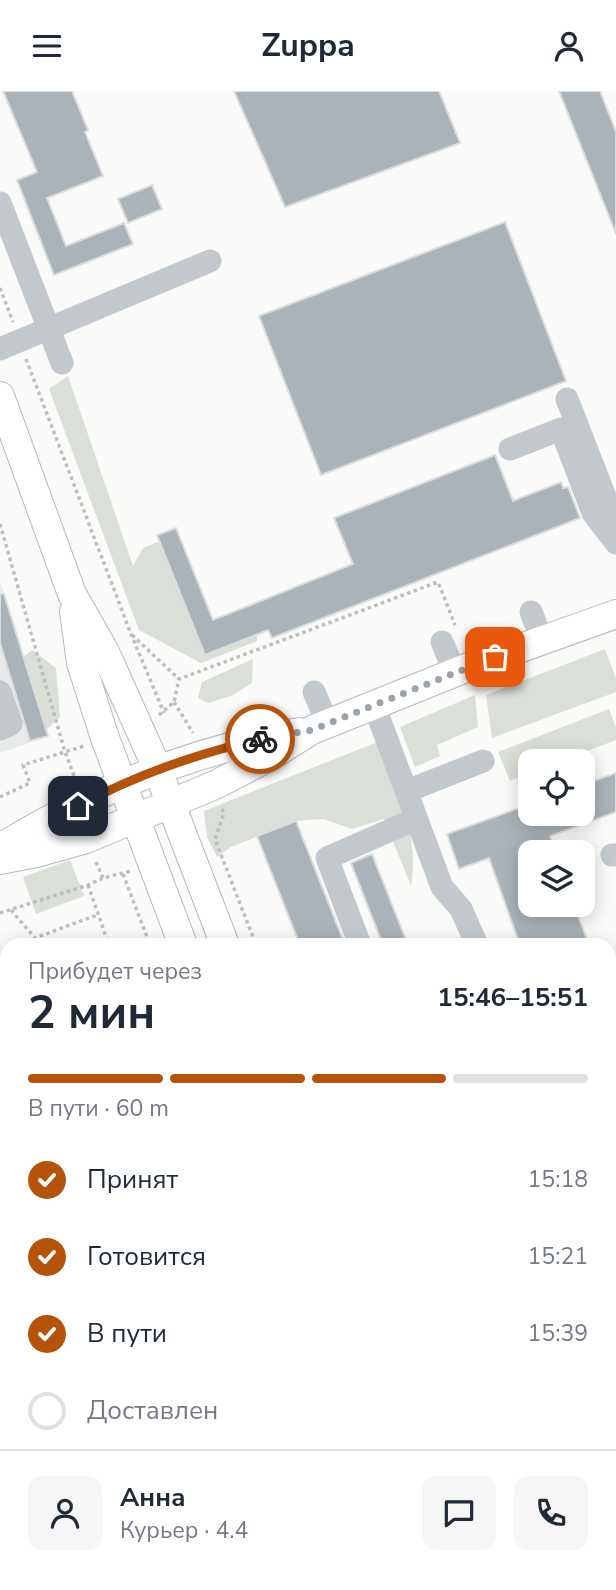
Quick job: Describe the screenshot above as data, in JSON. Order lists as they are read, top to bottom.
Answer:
{
  "page": {
    "header": "Zuppa",
    "heading": ["2 мин", "Прибудет через", "15:46–15:51"],
    "panel": ["Анна", "Курьер · 4.4"],
    "bar": "В пути · 60 m",
    "list": [
      ["Принят", "15:18"],
      ["Готовится", "15:21"],
      ["В пути", "15:39"],
      "Доставлен"
    ]
  }
}
